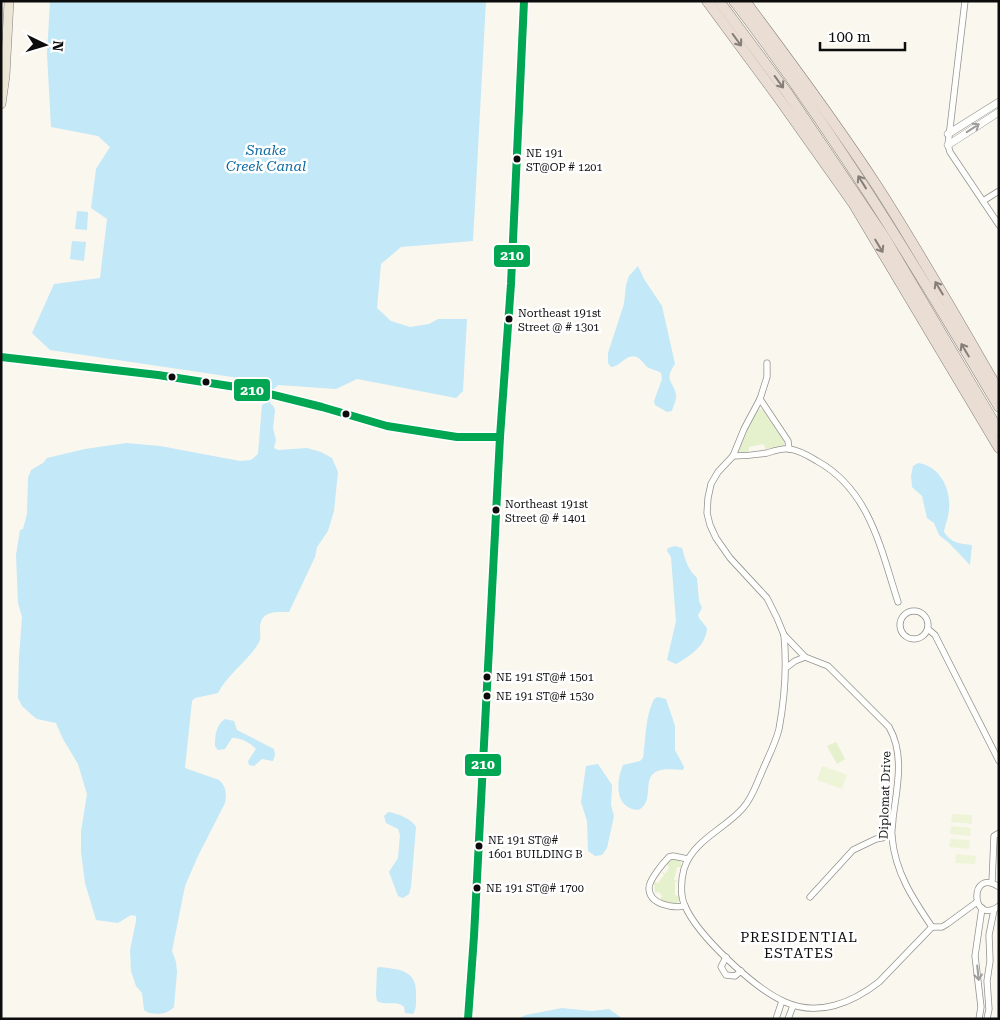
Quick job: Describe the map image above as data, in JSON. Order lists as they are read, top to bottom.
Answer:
{
  "streets": {
    "street": ["Diplomat Drive"]
  },
  "districts": ["PRESIDENTIAL ESTATES"],
  "water": ["Snake Creek Canal"],
  "places": [
    "NE 191 ST@OP # 1201",
    "Northeast 191st Street @ # 1301",
    "Northeast 191st Street @ # 1401",
    "NE 191 ST@# 1501",
    "NE 191 ST@# 1530",
    "NE 191 ST@# 1601 BUILDING B",
    "NE 191 ST@# 1700"
  ],
  "lines": ["transit line 210"],
  "scale_bar": "100 m",
  "north": "right"
}
